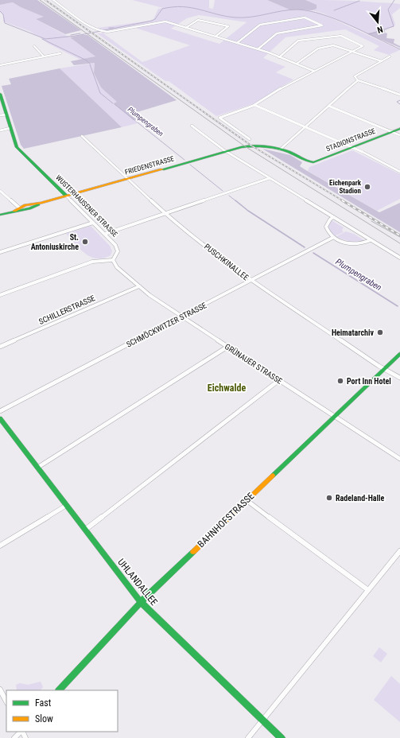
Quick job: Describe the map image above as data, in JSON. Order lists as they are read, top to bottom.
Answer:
{
  "streets": {
    "street": [
      "STADIONSTRASSE",
      "FRIEDENSTRASSE",
      "WUSTERHAUSENER STRASSE",
      "PUSCHKINALLEE",
      "SCHILLERSTRASSE",
      "SCHMÖCKWITZER STRASSE",
      "GRÜNAUER STRASSE",
      "BAHNHOFSTRASSE",
      "UHLANDALLEE"
    ]
  },
  "crossings": [
    ["STADIONSTRASSE", "FRIEDENSTRASSE"],
    ["FRIEDENSTRASSE", "WUSTERHAUSENER STRASSE"],
    ["FRIEDENSTRASSE", "PUSCHKINALLEE"],
    ["WUSTERHAUSENER STRASSE", "GRÜNAUER STRASSE"],
    ["PUSCHKINALLEE", "SCHMÖCKWITZER STRASSE"],
    ["PUSCHKINALLEE", "BAHNHOFSTRASSE"],
    ["SCHILLERSTRASSE", "GRÜNAUER STRASSE"],
    ["SCHMÖCKWITZER STRASSE", "GRÜNAUER STRASSE"],
    ["GRÜNAUER STRASSE", "BAHNHOFSTRASSE"],
    ["BAHNHOFSTRASSE", "UHLANDALLEE"]
  ],
  "districts": ["Eichwalde"],
  "water": ["Plumpengraben"],
  "places": [
    "Eichenpark Stadion",
    "St. Antoniuskirche",
    "Heimatarchiv",
    "Port Inn Hotel",
    "Radeland-Halle"
  ],
  "legend": ["Fast", "Slow"],
  "north": "bottom"
}
